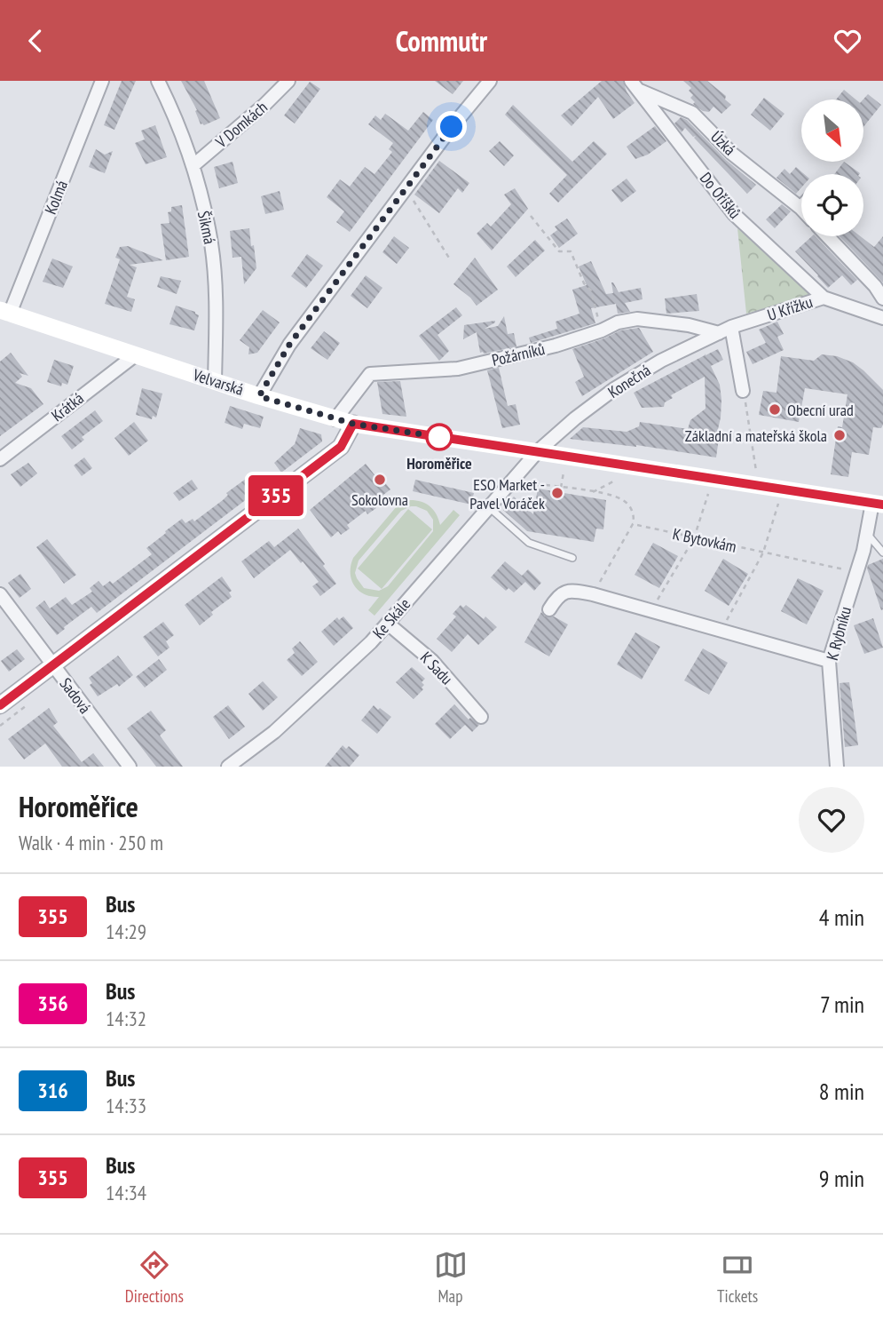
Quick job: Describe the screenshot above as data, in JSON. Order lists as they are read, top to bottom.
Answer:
{
  "streets": {
    "main road": ["Velvarská"],
    "street": [
      "V Domkách",
      "Úzká",
      "Do Oříšků",
      "Kolmá",
      "Šikmá",
      "U Křížku",
      "Požárníků",
      "Konečná",
      "Krátká",
      "Ke Skále",
      "K Rybníku",
      "K Sadu",
      "Sadová"
    ],
    "path": ["K Bytovkám"]
  },
  "crossings": [
    ["V Domkách", "Šikmá"],
    ["Úzká", "Do Oříšků"],
    ["Do Oříšků", "U Křížku"],
    ["Kolmá", "Velvarská"],
    ["Šikmá", "Velvarská"],
    ["U Křížku", "Konečná"],
    ["Požárníků", "Konečná"],
    ["Požárníků", "Velvarská"],
    ["Konečná", "Velvarská"],
    ["Konečná", "Ke Skále"],
    ["Velvarská", "Krátká"],
    ["Velvarská", "Ke Skále"],
    ["Velvarská", "K Rybníku"],
    ["K Bytovkám", "K Rybníku"],
    ["Ke Skále", "K Sadu"]
  ],
  "places": [
    "Obecní urad",
    "Základní a mateřská škola",
    "Horoměřice",
    "Sokolovna",
    "ESO Market - Pavel Voráček"
  ],
  "lines": ["bus line 355"],
  "north": "bottom right",
  "page": {
    "header": "Commutr",
    "on_map": "355",
    "heading": ["Horoměřice", "Walk · 4 min · 250 m"],
    "list": [
      {
        "mark": "355",
        "name": "Bus",
        "note": "14:29",
        "value": "4 min"
      },
      {
        "mark": "356",
        "name": "Bus",
        "note": "14:32",
        "value": "7 min"
      },
      {
        "mark": "316",
        "name": "Bus",
        "note": "14:33",
        "value": "8 min"
      },
      {
        "mark": "355",
        "name": "Bus",
        "note": "14:34",
        "value": "9 min"
      }
    ],
    "tabs": ["Directions", "Map", "Tickets"]
  }
}
